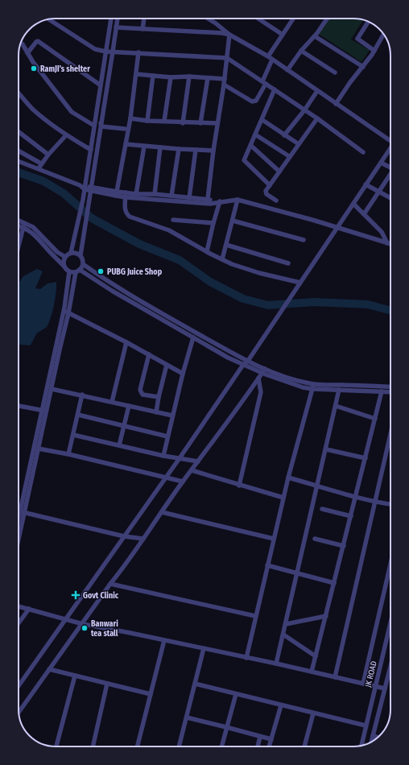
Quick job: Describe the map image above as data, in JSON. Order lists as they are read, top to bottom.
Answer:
{
  "streets": {
    "street": ["JK ROAD"]
  },
  "places": {
    "other": ["RamJI's shelter", "PUBG Juice Shop", "Banwari tea stall"],
    "health": ["Govt Clinic"]
  }
}
